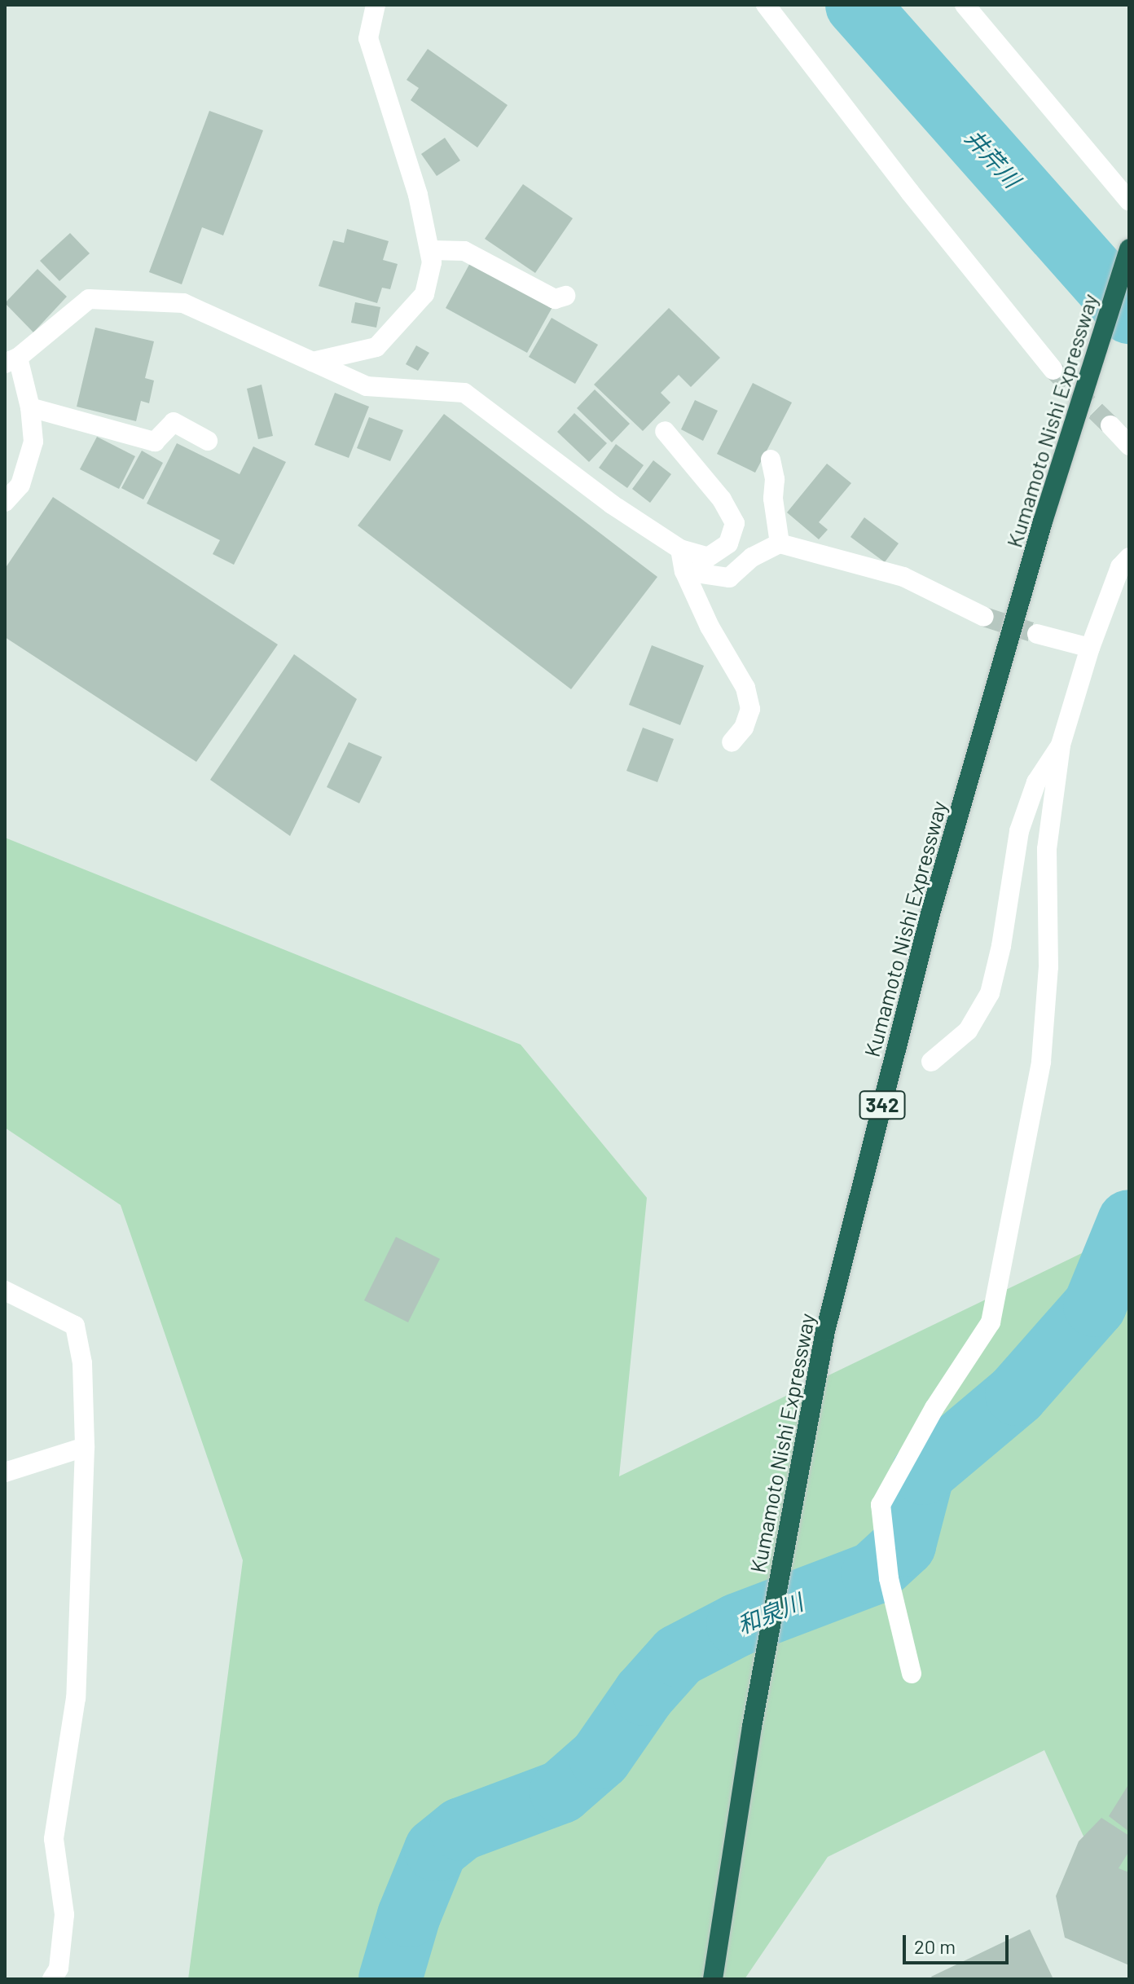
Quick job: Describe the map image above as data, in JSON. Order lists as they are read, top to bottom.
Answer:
{
  "streets": {
    "highway": ["Kumamoto Nishi Expressway", "342"]
  },
  "water": ["井芹川", "和泉川"],
  "scale_bar": "20 m"
}
